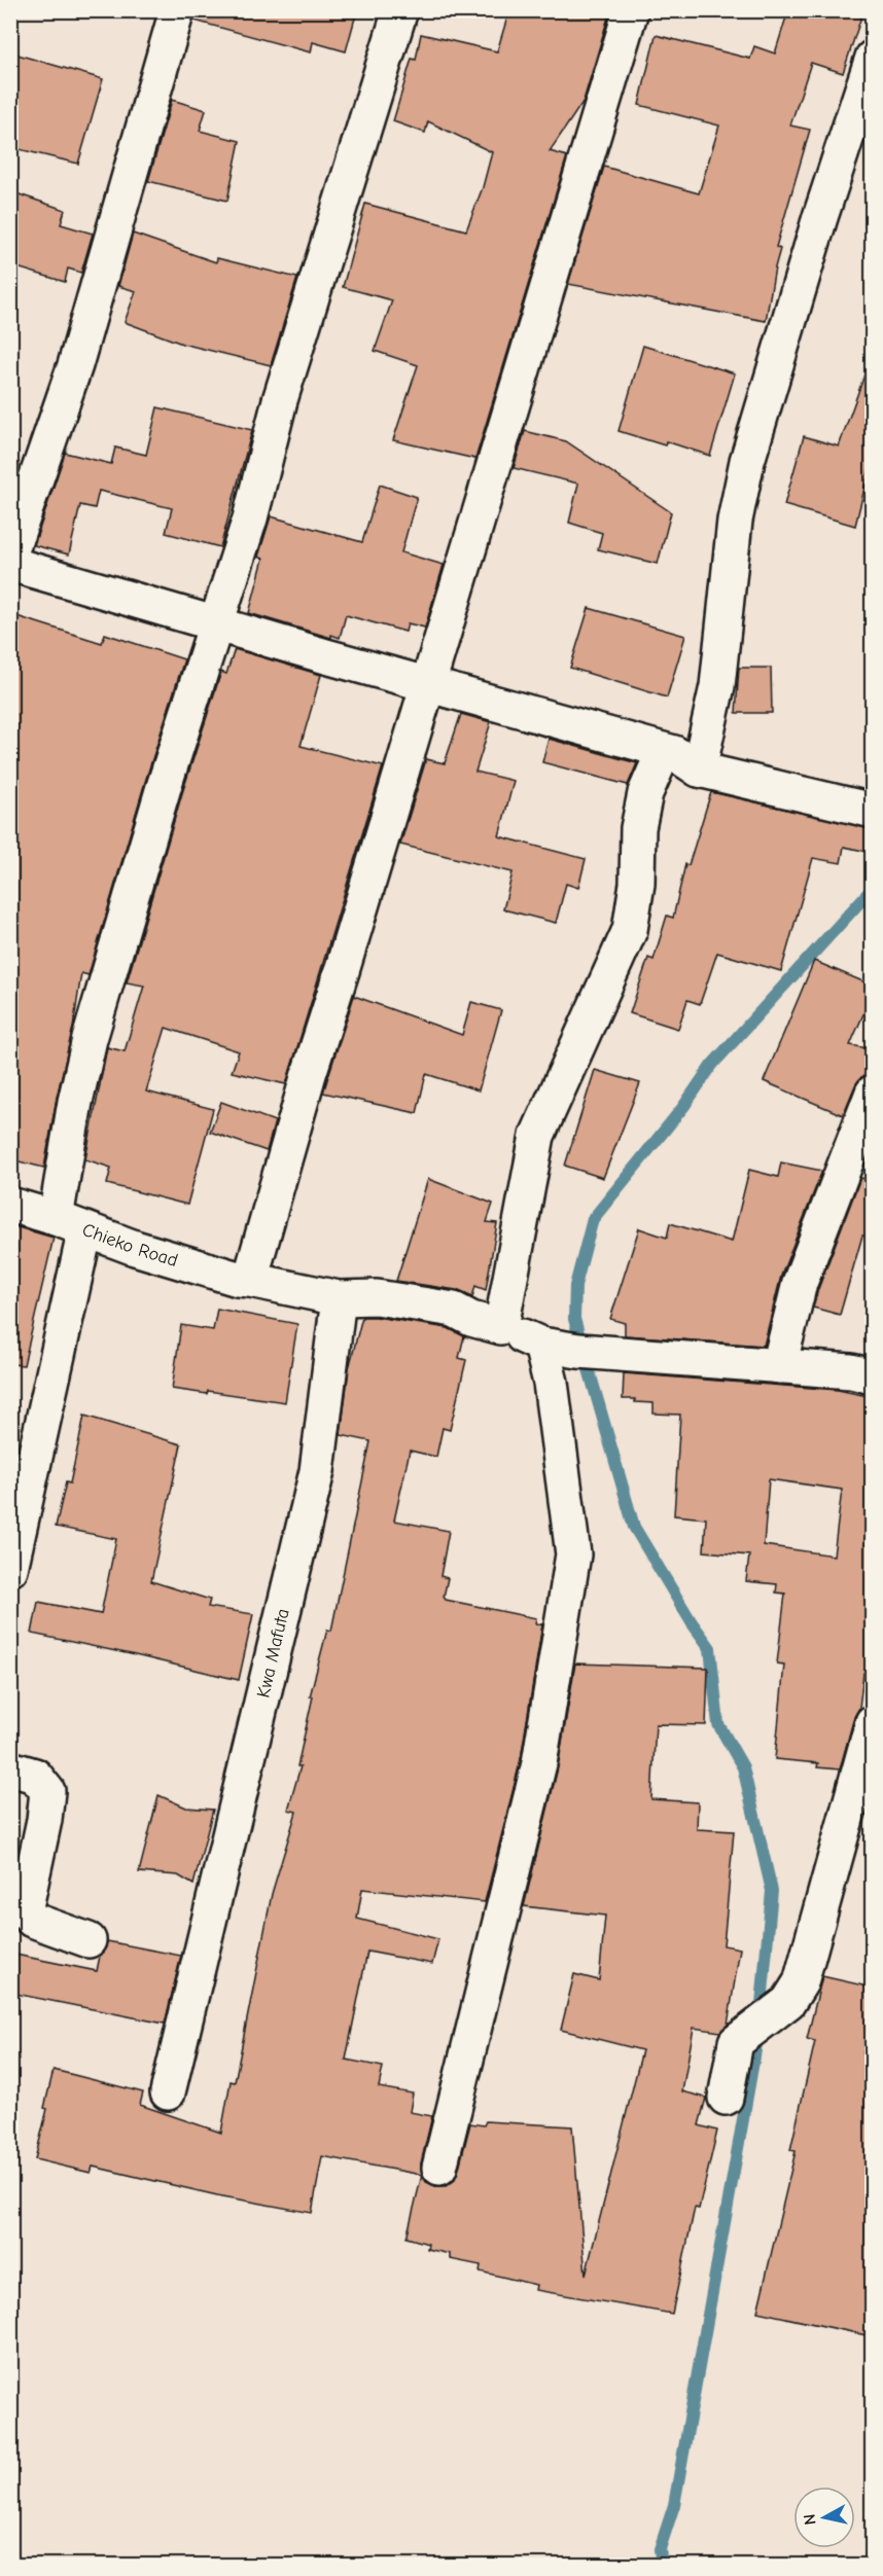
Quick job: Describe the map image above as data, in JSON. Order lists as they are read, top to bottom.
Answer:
{
  "streets": {
    "street": ["Chieko Road", "Kwa Mafuta"]
  },
  "north": "left"
}
